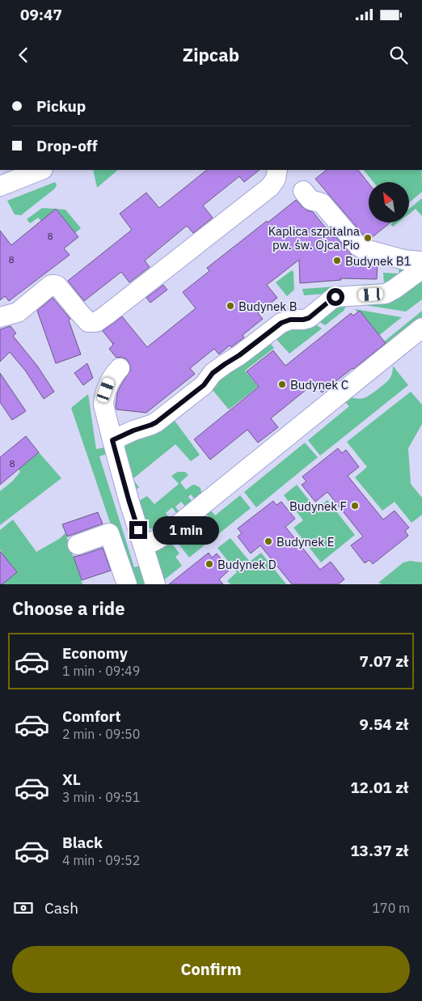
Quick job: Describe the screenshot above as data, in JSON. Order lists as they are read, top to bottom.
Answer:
{
  "places": [
    "Kaplica szpitalna pw. św. Ojca Pio",
    "Budynek B1",
    "Budynek B",
    "Budynek C",
    "Budynek F",
    "Budynek E",
    "Budynek D"
  ],
  "house_numbers": ["8", "8", "8"],
  "north": "top left",
  "page": {
    "status": "09:47",
    "header": "Zipcab",
    "banner": ["Pickup", "Drop-off"],
    "bubble": "1 min",
    "heading": "Choose a ride",
    "list": [
      {
        "name": "Economy",
        "note": "1 min · 09:49",
        "value": "7.07 zł"
      },
      {
        "name": "Comfort",
        "note": "2 min · 09:50",
        "value": "9.54 zł"
      },
      {
        "name": "XL",
        "note": "3 min · 09:51",
        "value": "12.01 zł"
      },
      {
        "name": "Black",
        "note": "4 min · 09:52",
        "value": "13.37 zł"
      }
    ],
    "pay": ["Cash", "170 m"],
    "buttons": "Confirm"
  }
}
